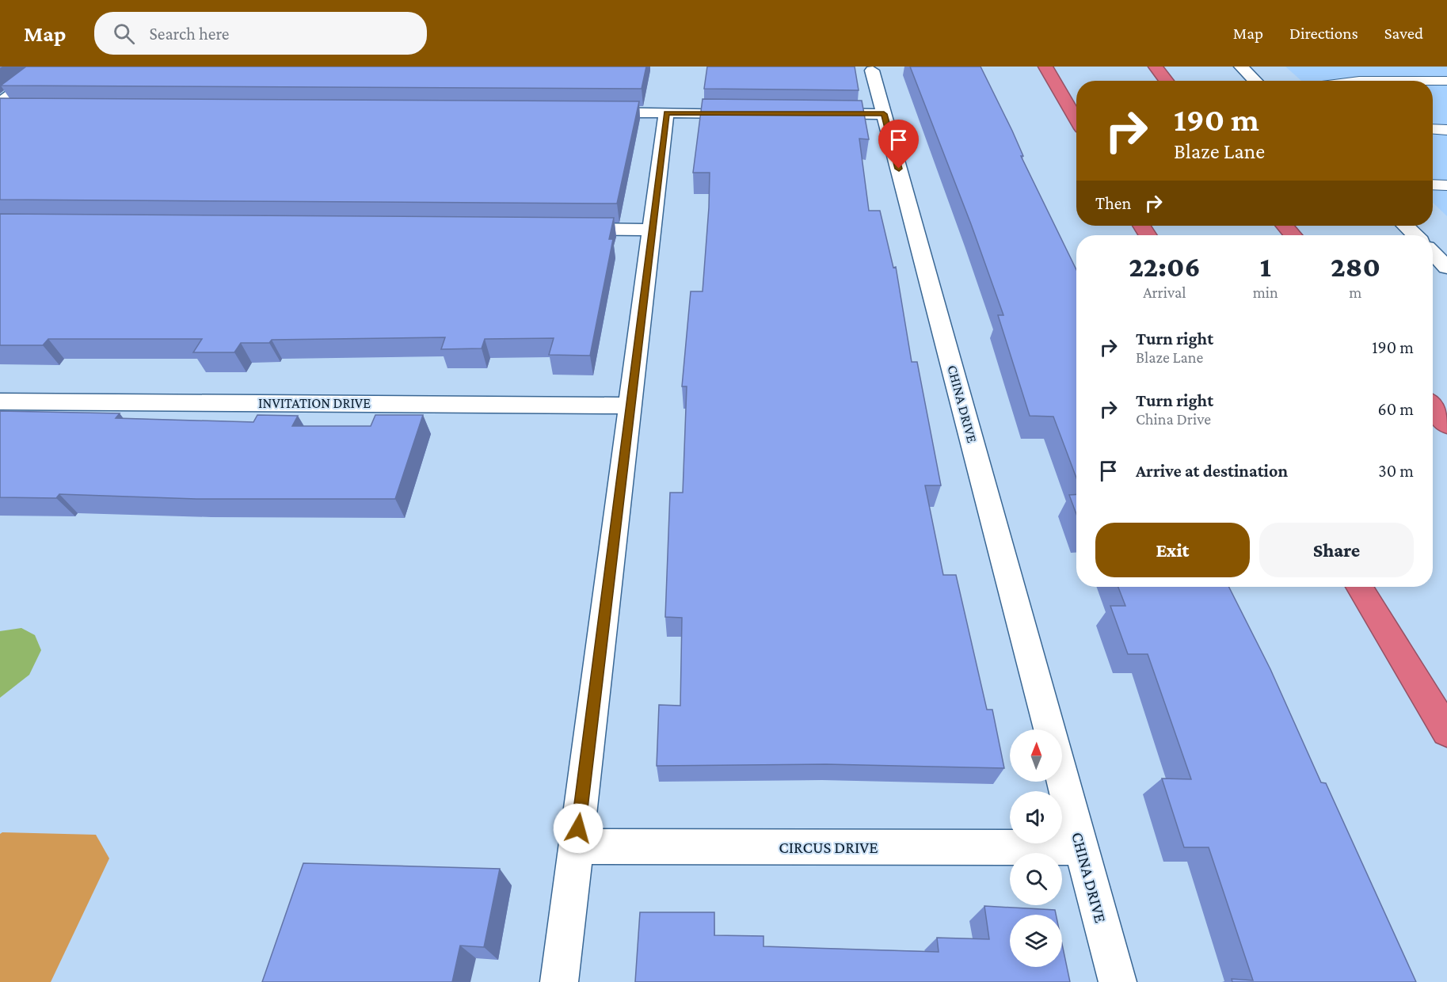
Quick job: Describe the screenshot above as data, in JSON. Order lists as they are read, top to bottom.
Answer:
{
  "streets": {
    "street": ["INVITATION DRIVE", "CHINA DRIVE", "CIRCUS DRIVE"]
  },
  "crossings": [
    ["CHINA DRIVE", "CIRCUS DRIVE"]
  ],
  "north": "top",
  "page": {
    "header": "Map",
    "search": "Search here",
    "nav": ["Map", "Directions", "Saved"],
    "turn": ["190 m", "Blaze Lane"],
    "then": "Then",
    "eta": [
      "22:06",
      "Arrival",
      "1",
      "min",
      "280",
      "m"
    ],
    "list": [
      {
        "name": "Turn right",
        "note": "Blaze Lane",
        "value": "190 m"
      },
      {
        "name": "Turn right",
        "note": "China Drive",
        "value": "60 m"
      },
      {
        "name": "Arrive at destination",
        "value": "30 m"
      }
    ],
    "buttons": ["Exit", "Share"]
  }
}
